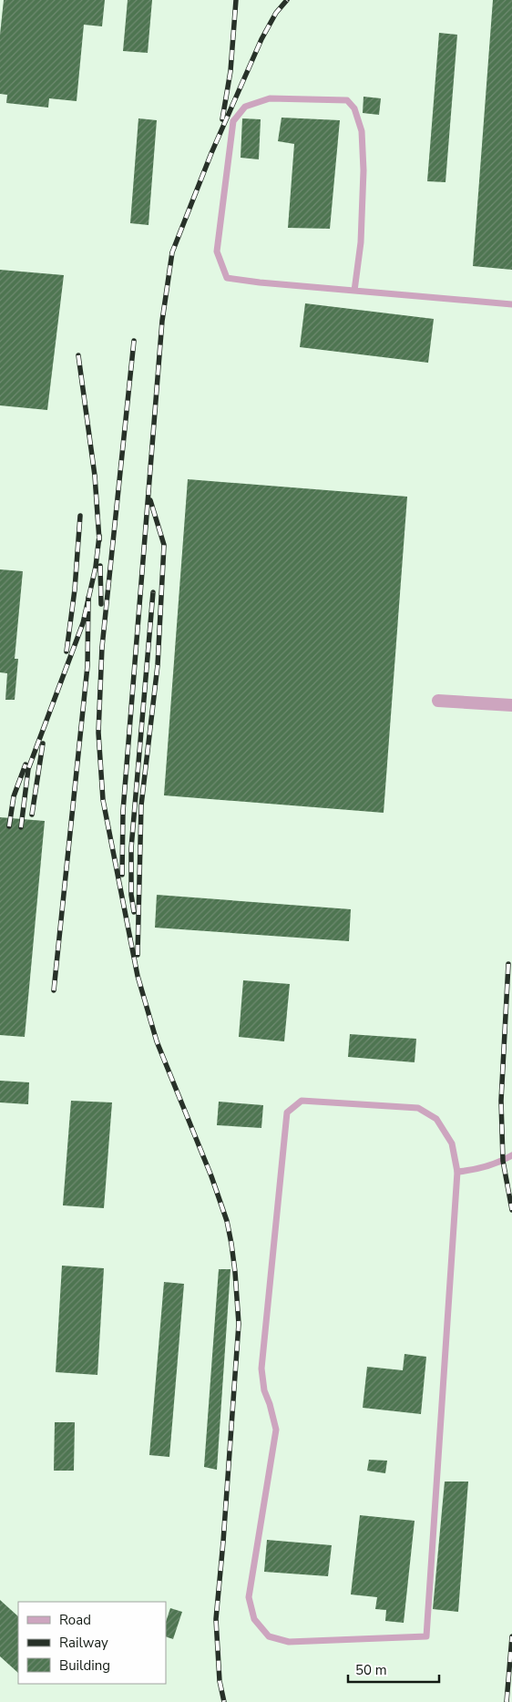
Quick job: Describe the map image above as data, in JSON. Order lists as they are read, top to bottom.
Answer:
{
  "legend": ["Road", "Railway", "Building"],
  "scale_bar": "50 m"
}
